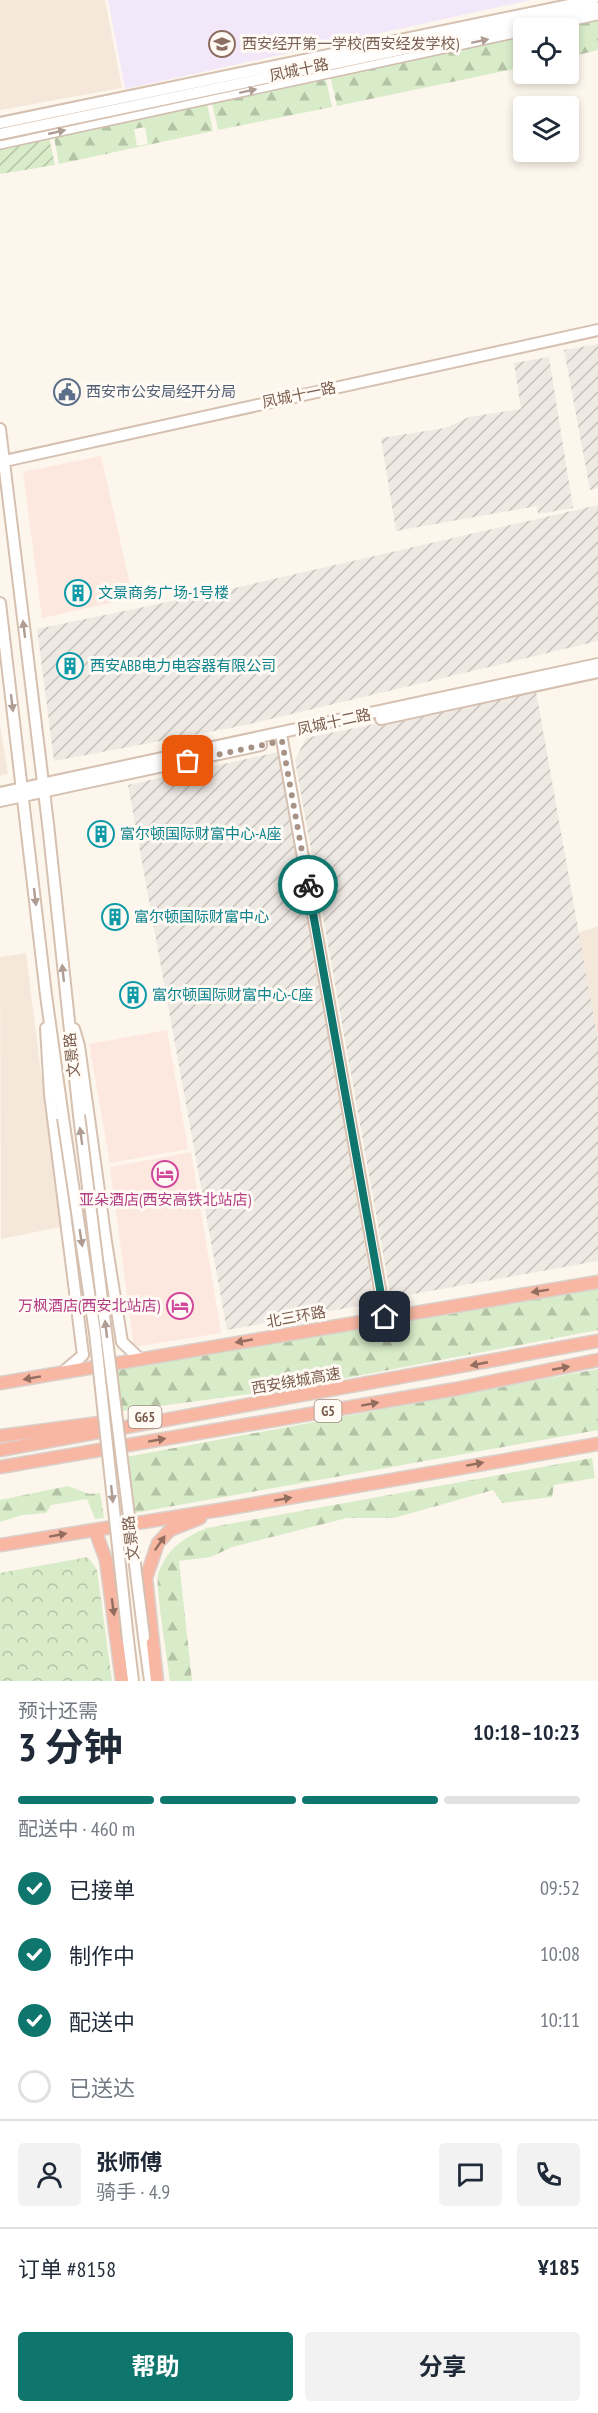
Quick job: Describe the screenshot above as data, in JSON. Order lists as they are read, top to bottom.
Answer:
{
  "streets": {
    "highway": [
      "北三环路",
      "西安绕城高速",
      "G5",
      "G65"
    ],
    "main road": [
      "凤城十路",
      "凤城十一路",
      "凤城十二路",
      "文景路"
    ]
  },
  "crossings": [
    ["凤城十一路", "文景路"],
    ["凤城十二路", "文景路"],
    ["西安绕城高速", "G65"]
  ],
  "places": {
    "school or university": ["西安经开第一学校(西安经发学校)"],
    "public building": ["西安市公安局经开分局"],
    "building": [
      "文景商务广场-1号楼",
      "西安ABB电力电容器有限公司",
      "富尔顿国际财富中心-A座",
      "富尔顿国际财富中心",
      "富尔顿国际财富中心-C座"
    ],
    "hotel": ["亚朵酒店(西安高铁北站店)", "万枫酒店(西安北站店)"]
  },
  "page": {
    "heading": ["3 分钟", "预计还需", "10:18–10:23"],
    "panel": [
      "张师傅",
      "骑手 · 4.9",
      "订单 #8158",
      "¥185"
    ],
    "bar": "配送中 · 460 m",
    "list": [
      ["已接单", "09:52"],
      ["制作中", "10:08"],
      ["配送中", "10:11"],
      "已送达"
    ],
    "buttons": ["帮助", "分享"]
  }
}
